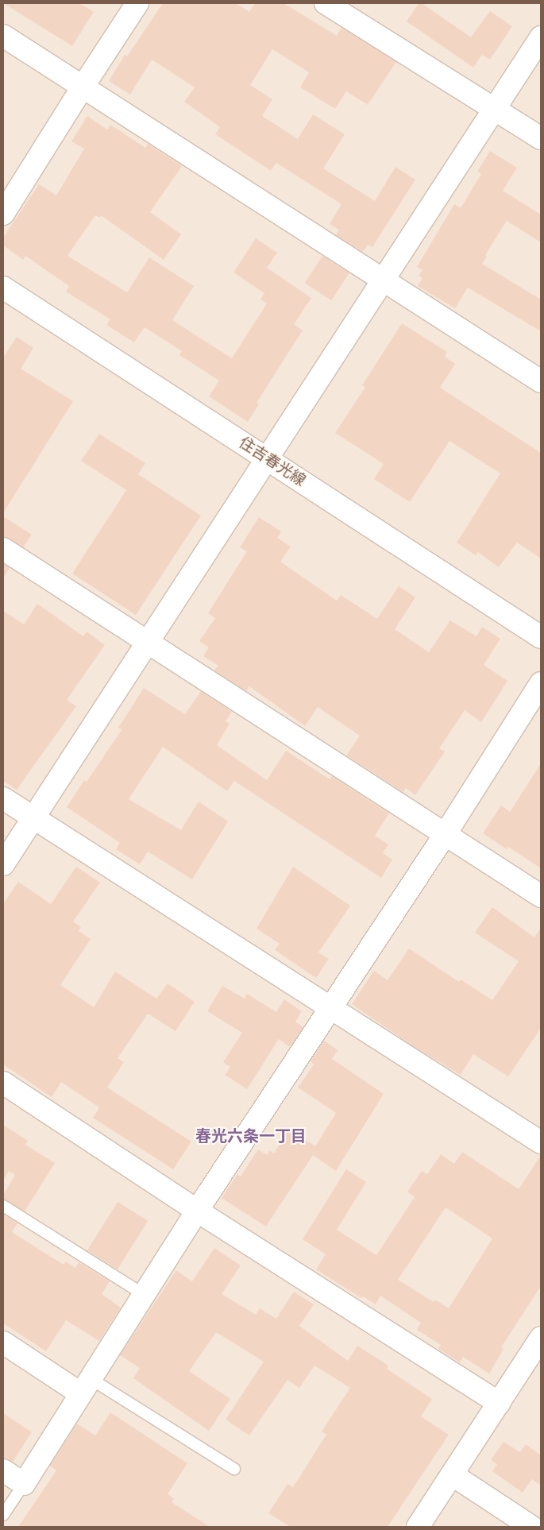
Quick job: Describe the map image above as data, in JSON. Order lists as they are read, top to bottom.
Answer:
{
  "streets": {
    "street": ["住吉春光線"]
  },
  "districts": ["春光六条一丁目"]
}
